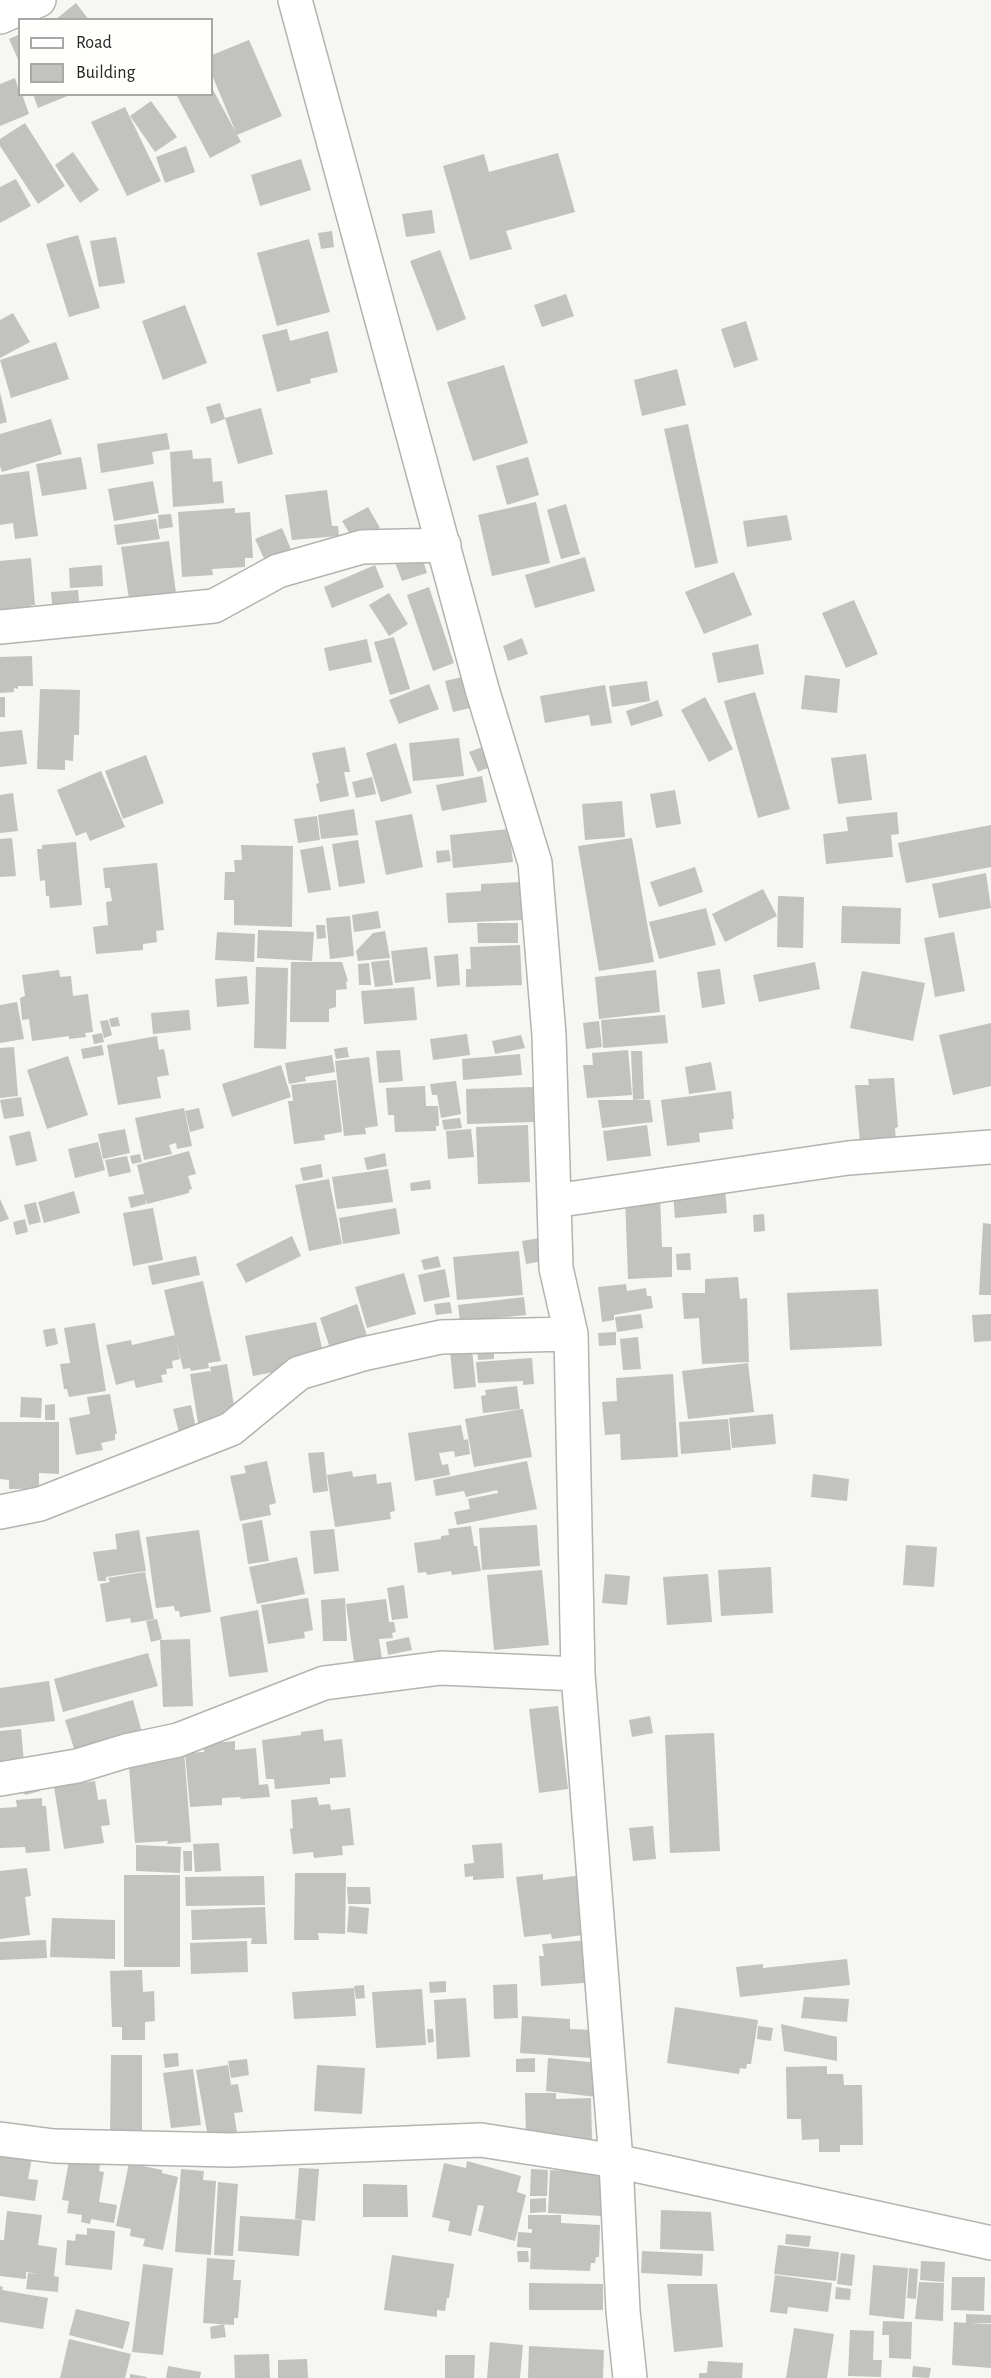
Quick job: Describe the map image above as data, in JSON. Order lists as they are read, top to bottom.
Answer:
{
  "legend": ["Road", "Building"]
}
